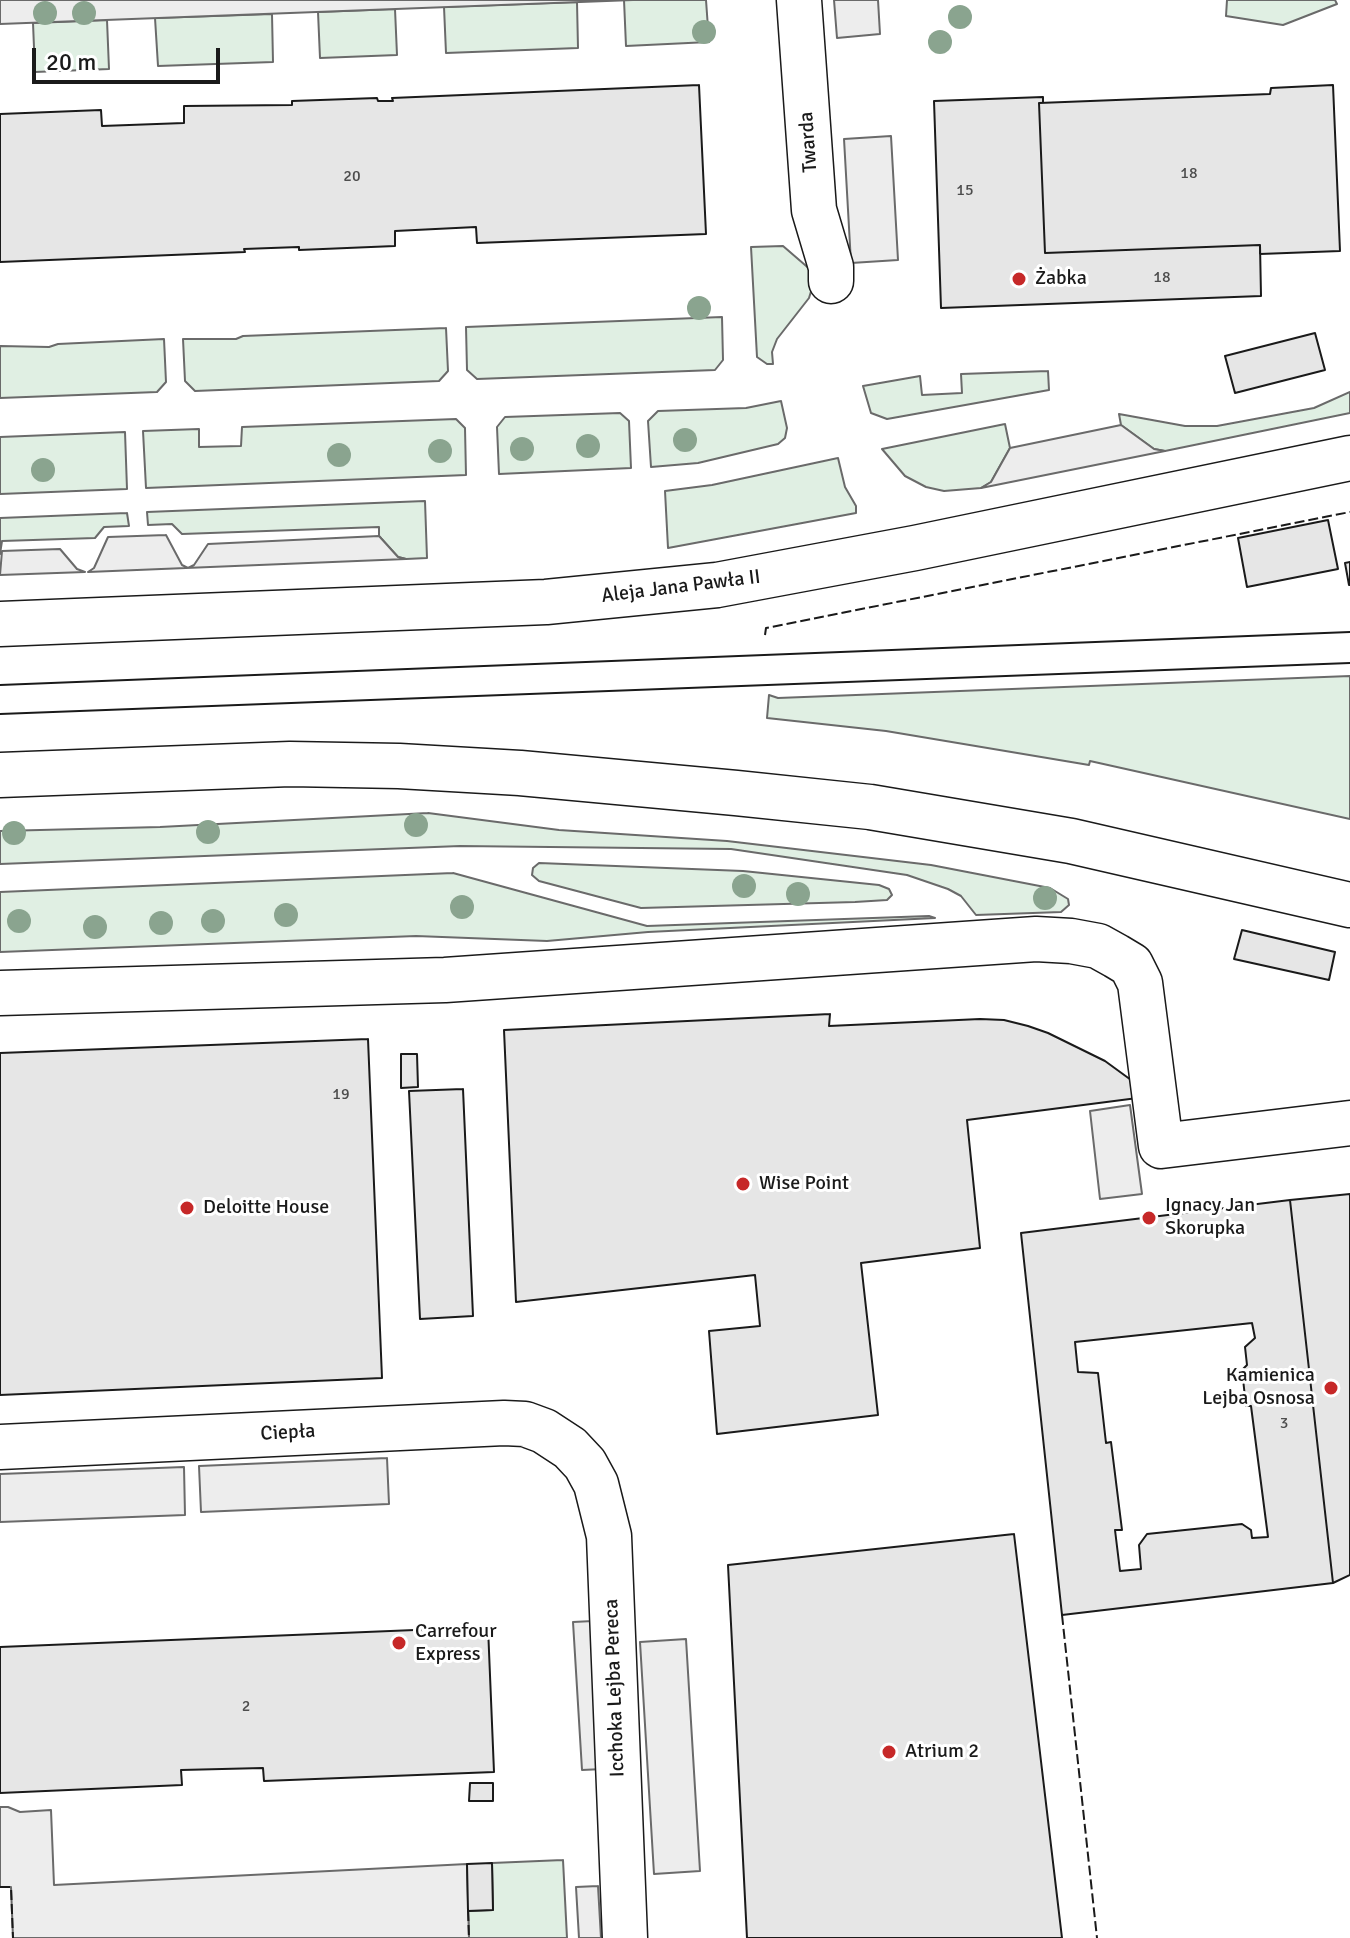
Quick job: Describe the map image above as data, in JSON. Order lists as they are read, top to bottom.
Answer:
{
  "streets": {
    "main road": [
      "Twarda",
      "Aleja Jana Pawła II",
      "Ciepła",
      "Icchoka Lejba Pereca"
    ]
  },
  "crossings": [
    ["Ciepła", "Icchoka Lejba Pereca"]
  ],
  "places": [
    "Żabka",
    "Wise Point",
    "Deloitte House",
    "Ignacy Jan Skorupka",
    "Kamienica Lejba Osnosa",
    "Carrefour Express",
    "Atrium 2"
  ],
  "house_numbers": [
    "18",
    "20",
    "15",
    "18",
    "19",
    "3",
    "2"
  ],
  "scale_bar": "20 m"
}
